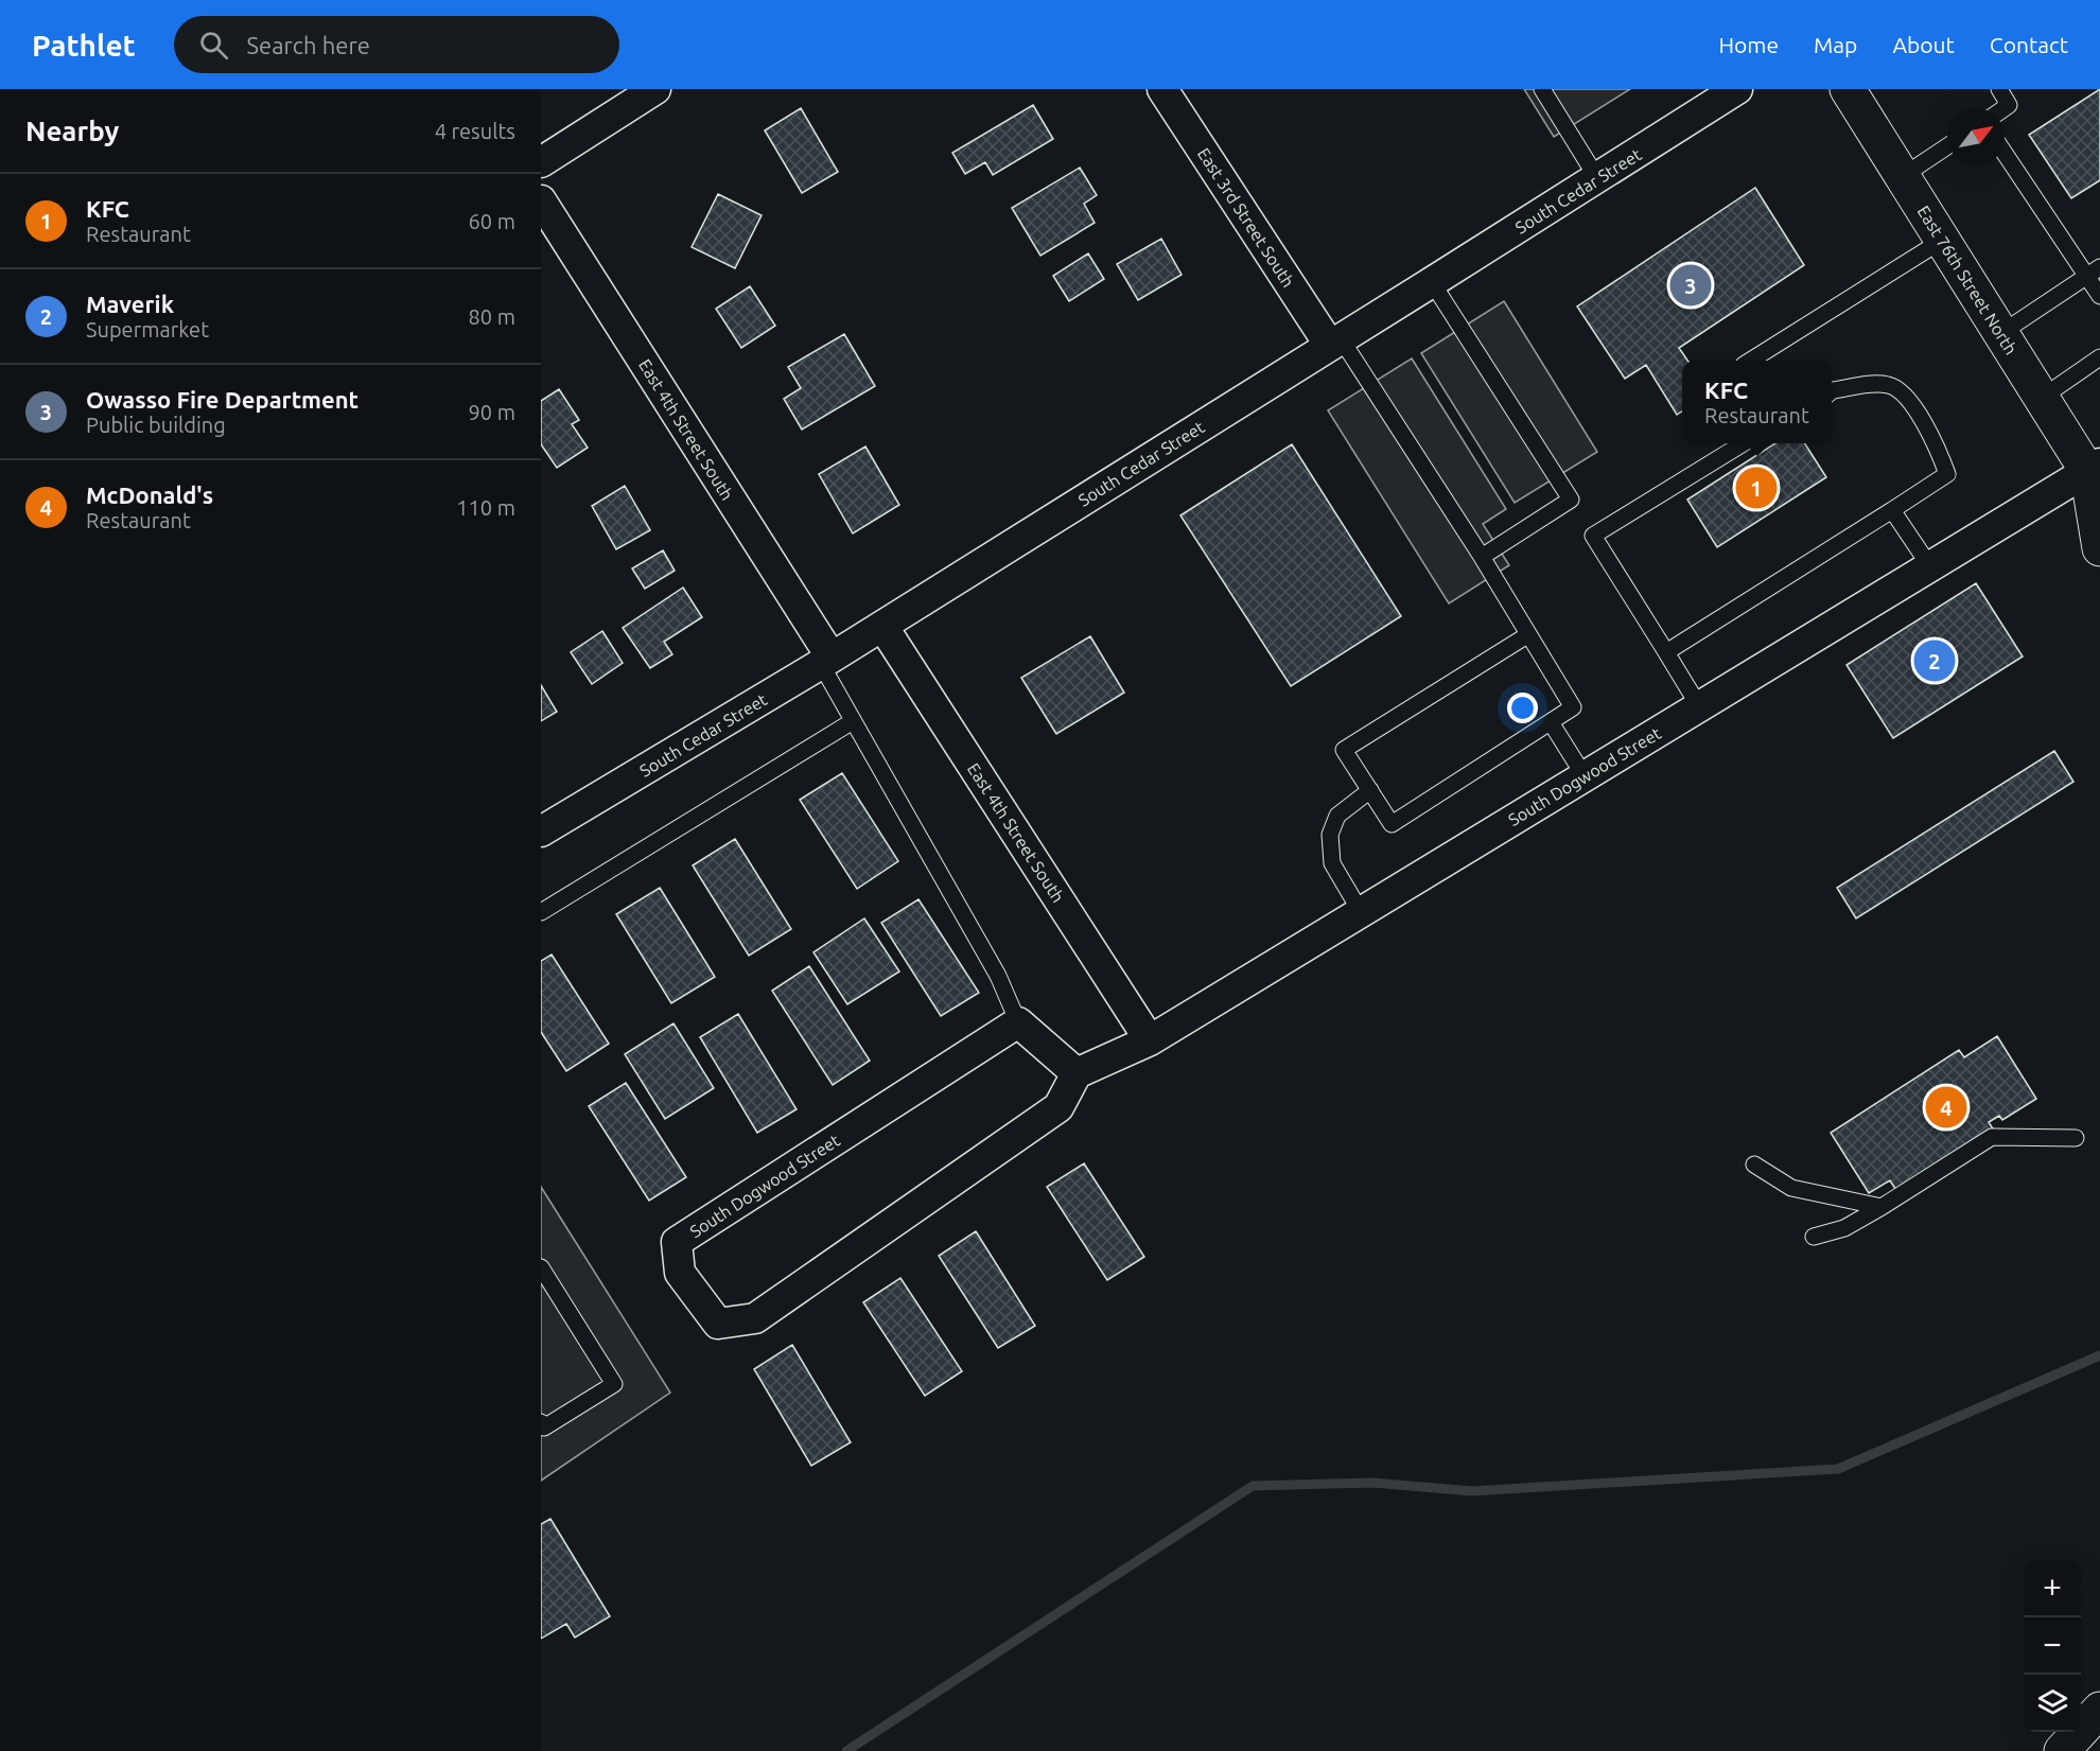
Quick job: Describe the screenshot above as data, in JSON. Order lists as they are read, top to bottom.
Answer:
{
  "streets": {
    "main road": ["East 76th Street North"],
    "street": [
      "South Cedar Street",
      "East 3rd Street South",
      "East 4th Street South",
      "South Dogwood Street"
    ]
  },
  "crossings": [
    ["South Cedar Street", "East 3rd Street South"],
    ["South Cedar Street", "East 4th Street South"],
    ["East 76th Street North", "South Dogwood Street"],
    ["East 4th Street South", "South Dogwood Street"]
  ],
  "north": "top right",
  "page": {
    "header": "Pathlet",
    "search": "Search here",
    "nav": [
      "Home",
      "Map",
      "About",
      "Contact"
    ],
    "heading": ["Nearby", "4 results"],
    "list": [
      {
        "mark": "1",
        "name": "KFC",
        "note": "Restaurant",
        "value": "60 m"
      },
      {
        "mark": "2",
        "name": "Maverik",
        "note": "Supermarket",
        "value": "80 m"
      },
      {
        "mark": "3",
        "name": "Owasso Fire Department",
        "note": "Public building",
        "value": "90 m"
      },
      {
        "mark": "4",
        "name": "McDonald's",
        "note": "Restaurant",
        "value": "110 m"
      }
    ],
    "pins": [
      "3",
      "1",
      "2",
      "4"
    ],
    "popup": ["KFC", "Restaurant"],
    "map_buttons": ["+", "−"]
  }
}
